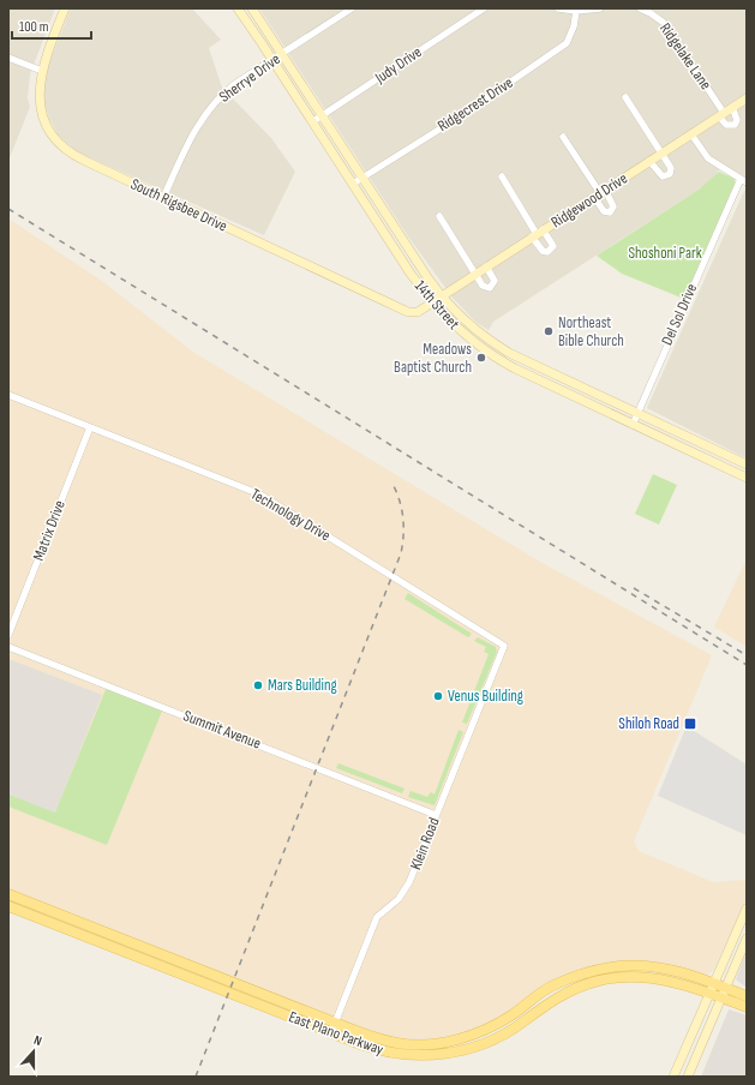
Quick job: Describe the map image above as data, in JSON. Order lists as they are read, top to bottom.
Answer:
{
  "streets": {
    "main road": [
      "Ridgewood Drive",
      "South Rigsbee Drive",
      "14th Street",
      "East Plano Parkway"
    ],
    "street": [
      "Ridgelake Lane",
      "Judy Drive",
      "Sherrye Drive",
      "Ridgecrest Drive",
      "Del Sol Drive",
      "Technology Drive",
      "Matrix Drive",
      "Summit Avenue",
      "Klein Road"
    ]
  },
  "crossings": [
    ["Ridgelake Lane", "Ridgewood Drive"],
    ["Judy Drive", "14th Street"],
    ["Sherrye Drive", "South Rigsbee Drive"],
    ["Sherrye Drive", "14th Street"],
    ["Ridgecrest Drive", "14th Street"],
    ["Ridgewood Drive", "South Rigsbee Drive"],
    ["Ridgewood Drive", "14th Street"],
    ["South Rigsbee Drive", "14th Street"],
    ["14th Street", "Del Sol Drive"],
    ["Technology Drive", "Matrix Drive"],
    ["Technology Drive", "Klein Road"],
    ["Summit Avenue", "Klein Road"],
    ["Klein Road", "East Plano Parkway"]
  ],
  "parks": ["Shoshoni Park"],
  "places": {
    "other": [
      "Northeast Bible Church",
      "Meadows Baptist Church",
      "Mars Building",
      "Venus Building"
    ],
    "transit": ["Shiloh Road"]
  },
  "scale_bar": "100 m",
  "north": "top"
}
